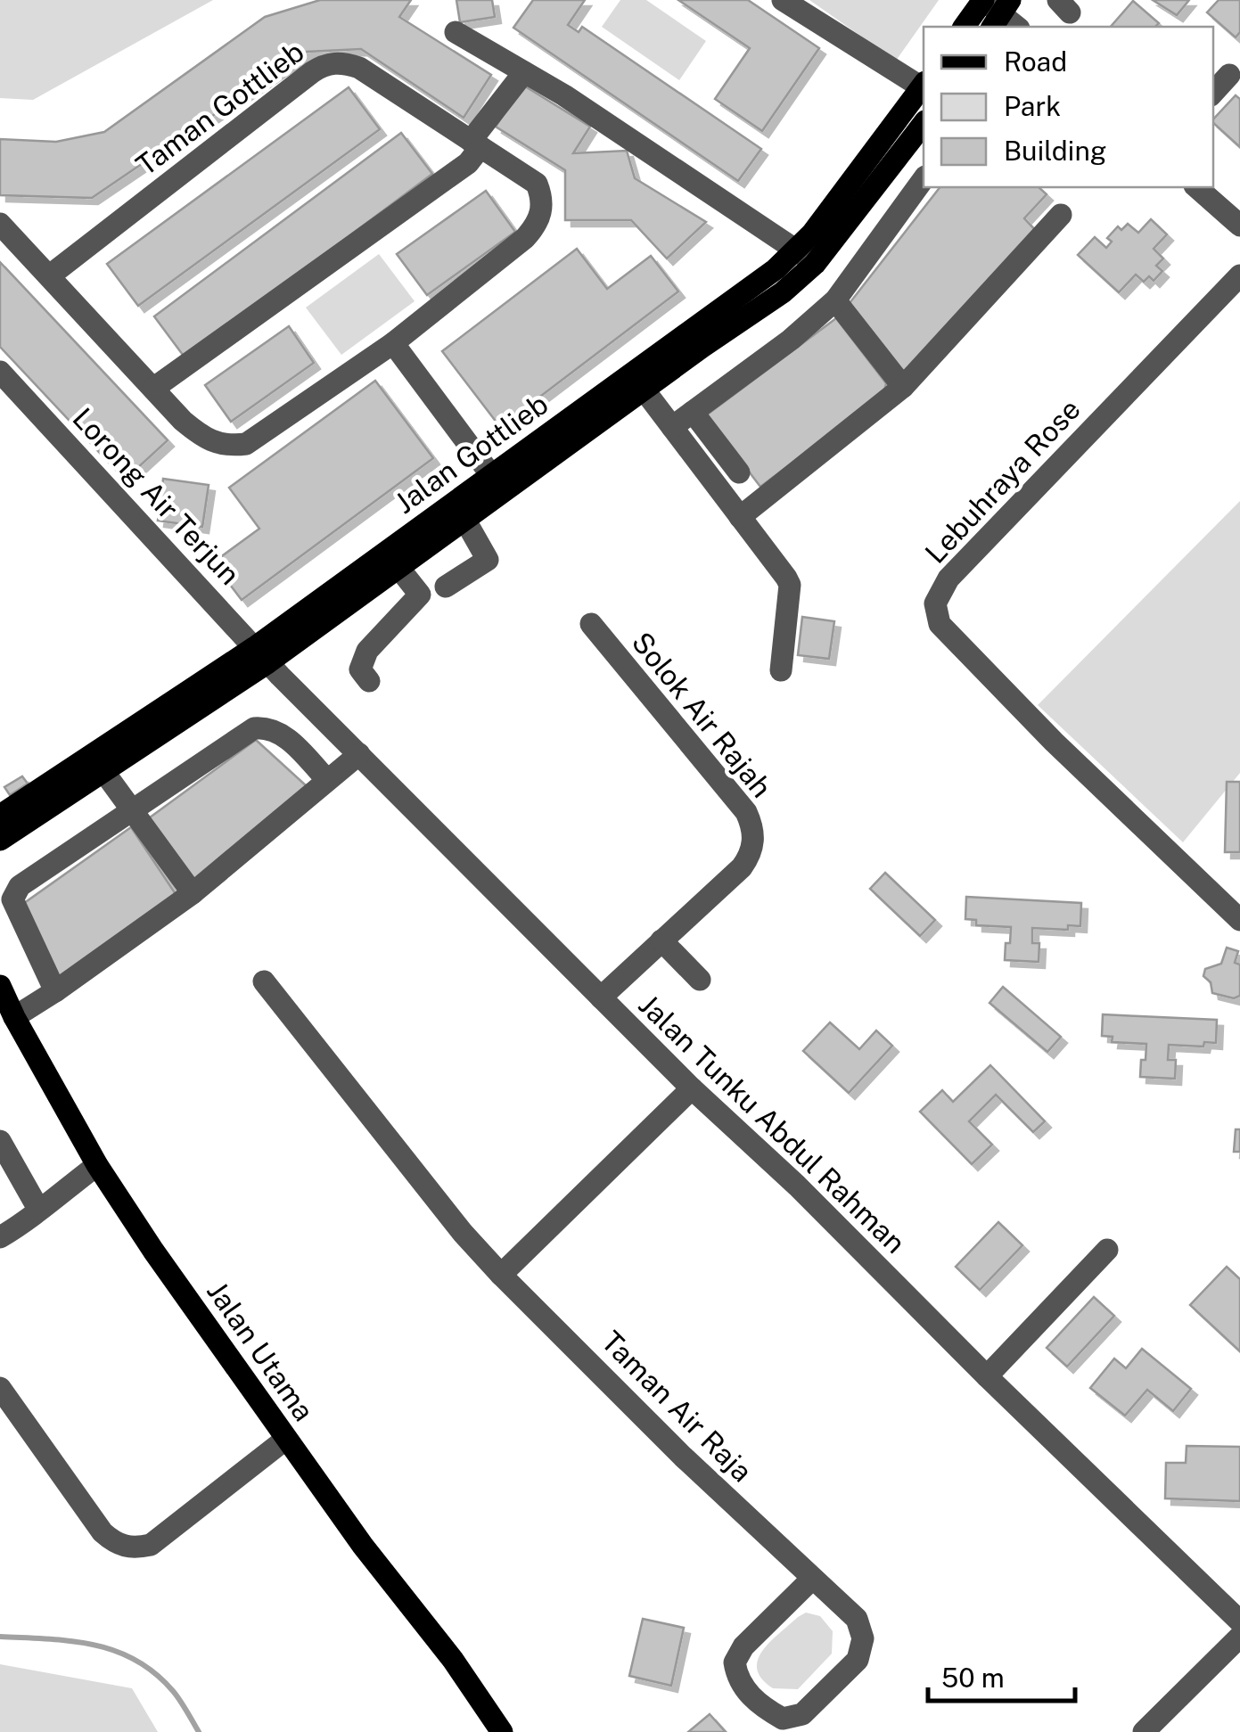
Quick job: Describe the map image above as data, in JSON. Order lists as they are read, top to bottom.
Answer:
{
  "streets": {
    "main road": ["Jalan Gottlieb", "Jalan Utama"],
    "street": [
      "Taman Gottlieb",
      "Lebuhraya Rose",
      "Lorong Air Terjun",
      "Solok Air Rajah",
      "Jalan Tunku Abdul Rahman",
      "Taman Air Raja"
    ]
  },
  "crossings": [
    ["Jalan Gottlieb", "Lorong Air Terjun"],
    ["Jalan Gottlieb", "Jalan Tunku Abdul Rahman"],
    ["Lorong Air Terjun", "Jalan Tunku Abdul Rahman"],
    ["Solok Air Rajah", "Jalan Tunku Abdul Rahman"]
  ],
  "legend": ["Road", "Park", "Building"],
  "scale_bar": "50 m"
}
